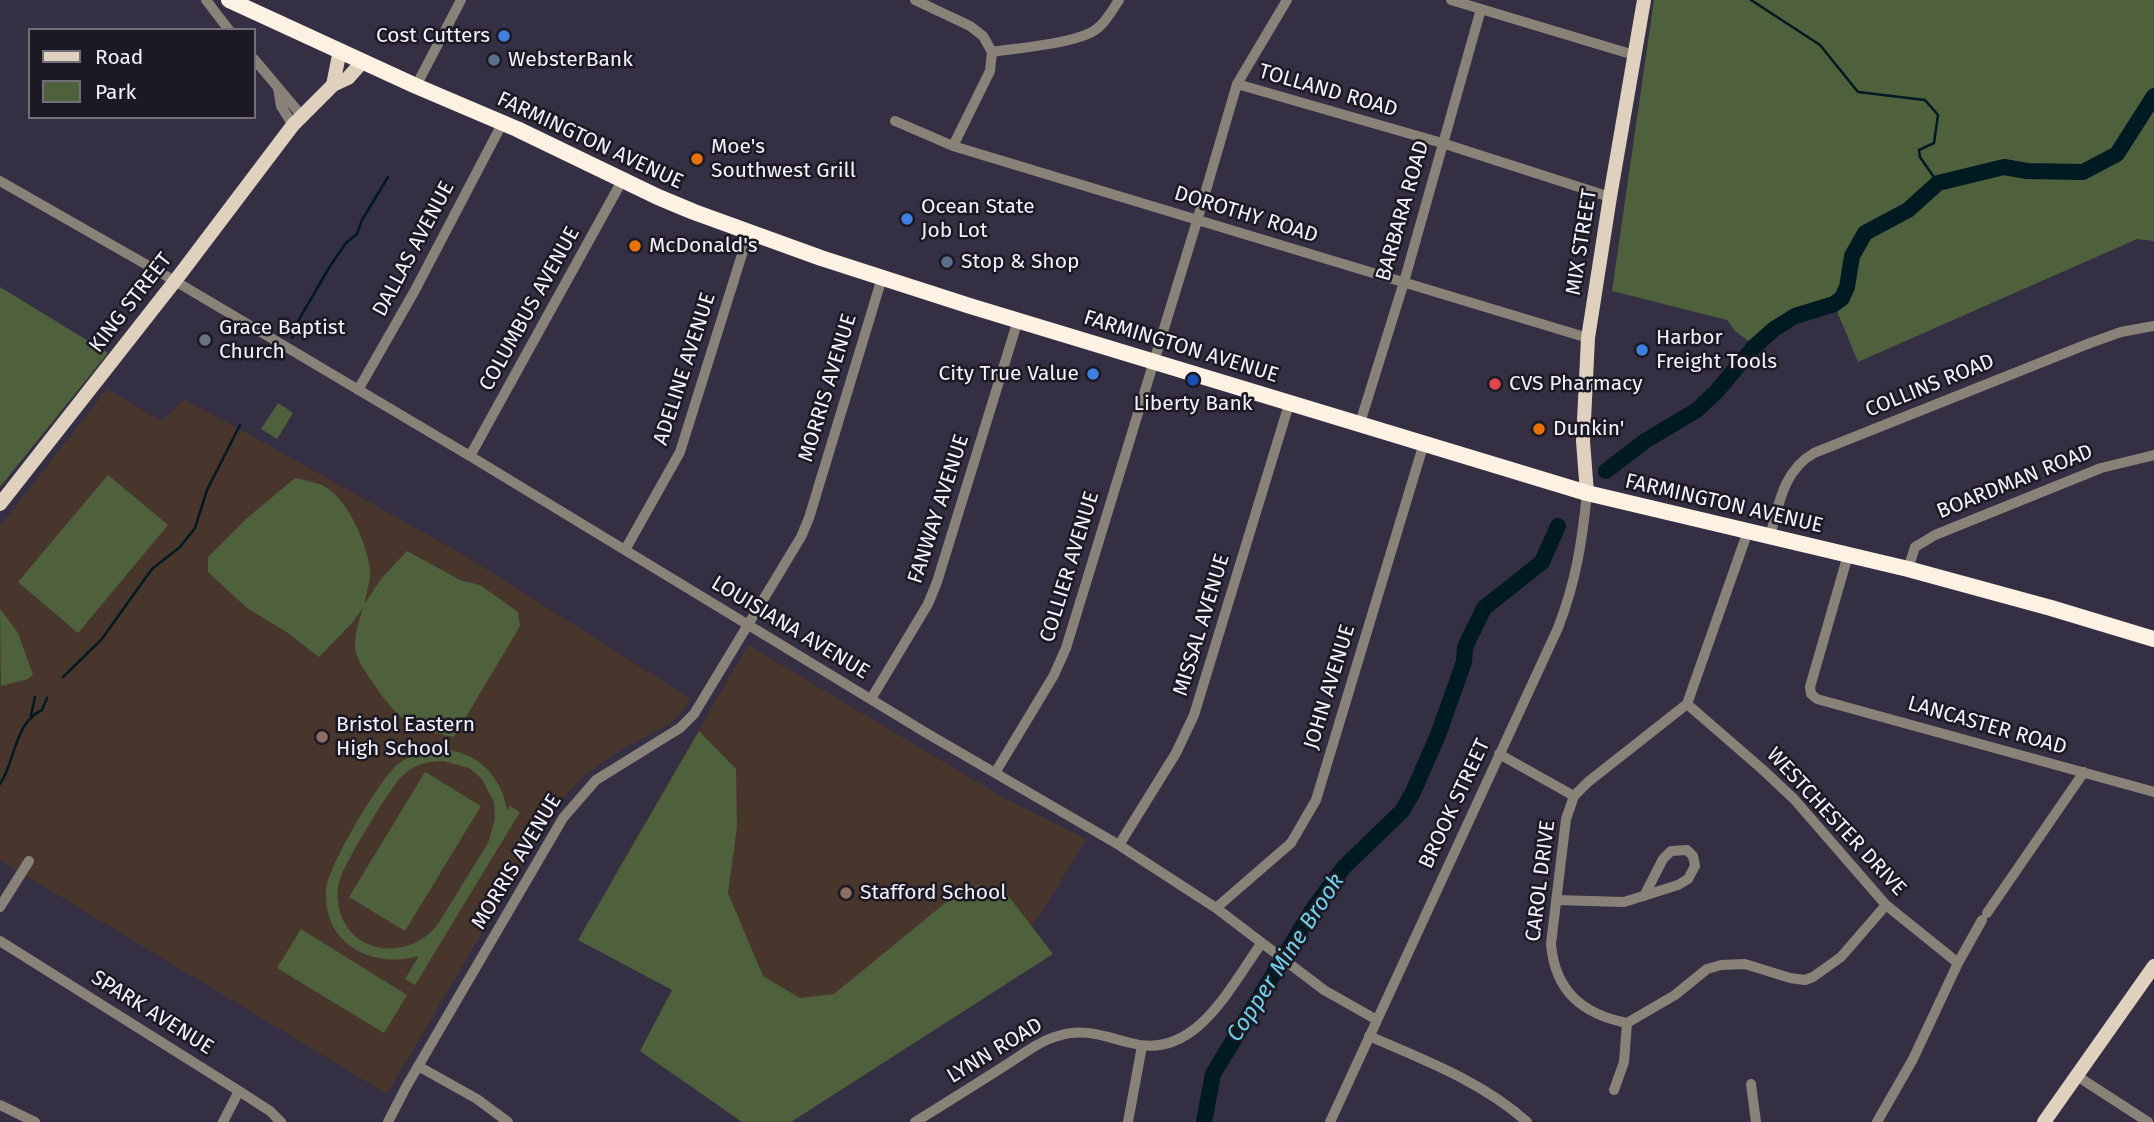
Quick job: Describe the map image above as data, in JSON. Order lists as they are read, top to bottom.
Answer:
{
  "streets": {
    "highway": ["FARMINGTON AVENUE"],
    "main road": ["MIX STREET", "KING STREET"],
    "street": [
      "TOLLAND ROAD",
      "BARBARA ROAD",
      "DOROTHY ROAD",
      "DALLAS AVENUE",
      "COLUMBUS AVENUE",
      "ADELINE AVENUE",
      "COLLINS ROAD",
      "MORRIS AVENUE",
      "BOARDMAN ROAD",
      "FANWAY AVENUE",
      "COLLIER AVENUE",
      "MISSAL AVENUE",
      "LOUISIANA AVENUE",
      "JOHN AVENUE",
      "LANCASTER ROAD",
      "BROOK STREET",
      "WESTCHESTER DRIVE",
      "CAROL DRIVE",
      "SPARK AVENUE",
      "LYNN ROAD"
    ]
  },
  "crossings": [
    ["TOLLAND ROAD", "BARBARA ROAD"],
    ["TOLLAND ROAD", "MIX STREET"],
    ["TOLLAND ROAD", "COLLIER AVENUE"],
    ["FARMINGTON AVENUE", "BARBARA ROAD"],
    ["FARMINGTON AVENUE", "MIX STREET"],
    ["FARMINGTON AVENUE", "DALLAS AVENUE"],
    ["FARMINGTON AVENUE", "KING STREET"],
    ["FARMINGTON AVENUE", "COLUMBUS AVENUE"],
    ["FARMINGTON AVENUE", "ADELINE AVENUE"],
    ["FARMINGTON AVENUE", "COLLINS ROAD"],
    ["FARMINGTON AVENUE", "MORRIS AVENUE"],
    ["FARMINGTON AVENUE", "BOARDMAN ROAD"],
    ["FARMINGTON AVENUE", "FANWAY AVENUE"],
    ["FARMINGTON AVENUE", "COLLIER AVENUE"],
    ["FARMINGTON AVENUE", "MISSAL AVENUE"],
    ["FARMINGTON AVENUE", "JOHN AVENUE"],
    ["FARMINGTON AVENUE", "LANCASTER ROAD"],
    ["FARMINGTON AVENUE", "BROOK STREET"],
    ["BARBARA ROAD", "DOROTHY ROAD"],
    ["DOROTHY ROAD", "MIX STREET"],
    ["DOROTHY ROAD", "COLLIER AVENUE"],
    ["MIX STREET", "BROOK STREET"],
    ["DALLAS AVENUE", "LOUISIANA AVENUE"],
    ["KING STREET", "LOUISIANA AVENUE"],
    ["COLUMBUS AVENUE", "LOUISIANA AVENUE"],
    ["ADELINE AVENUE", "LOUISIANA AVENUE"],
    ["MORRIS AVENUE", "LOUISIANA AVENUE"],
    ["FANWAY AVENUE", "LOUISIANA AVENUE"],
    ["COLLIER AVENUE", "LOUISIANA AVENUE"],
    ["MISSAL AVENUE", "LOUISIANA AVENUE"],
    ["LOUISIANA AVENUE", "JOHN AVENUE"],
    ["LOUISIANA AVENUE", "BROOK STREET"],
    ["LOUISIANA AVENUE", "LYNN ROAD"],
    ["WESTCHESTER DRIVE", "CAROL DRIVE"]
  ],
  "water": ["Copper Mine Brook"],
  "places": [
    "Cost Cutters",
    "WebsterBank",
    "Moe's Southwest Grill",
    "Ocean State Job Lot",
    "McDonald's",
    "Stop & Shop",
    "Grace Baptist Church",
    "Harbor Freight Tools",
    "City True Value",
    "Liberty Bank",
    "CVS Pharmacy",
    "Dunkin'",
    "Bristol Eastern High School",
    "Stafford School"
  ],
  "legend": ["Road", "Park"]
}
